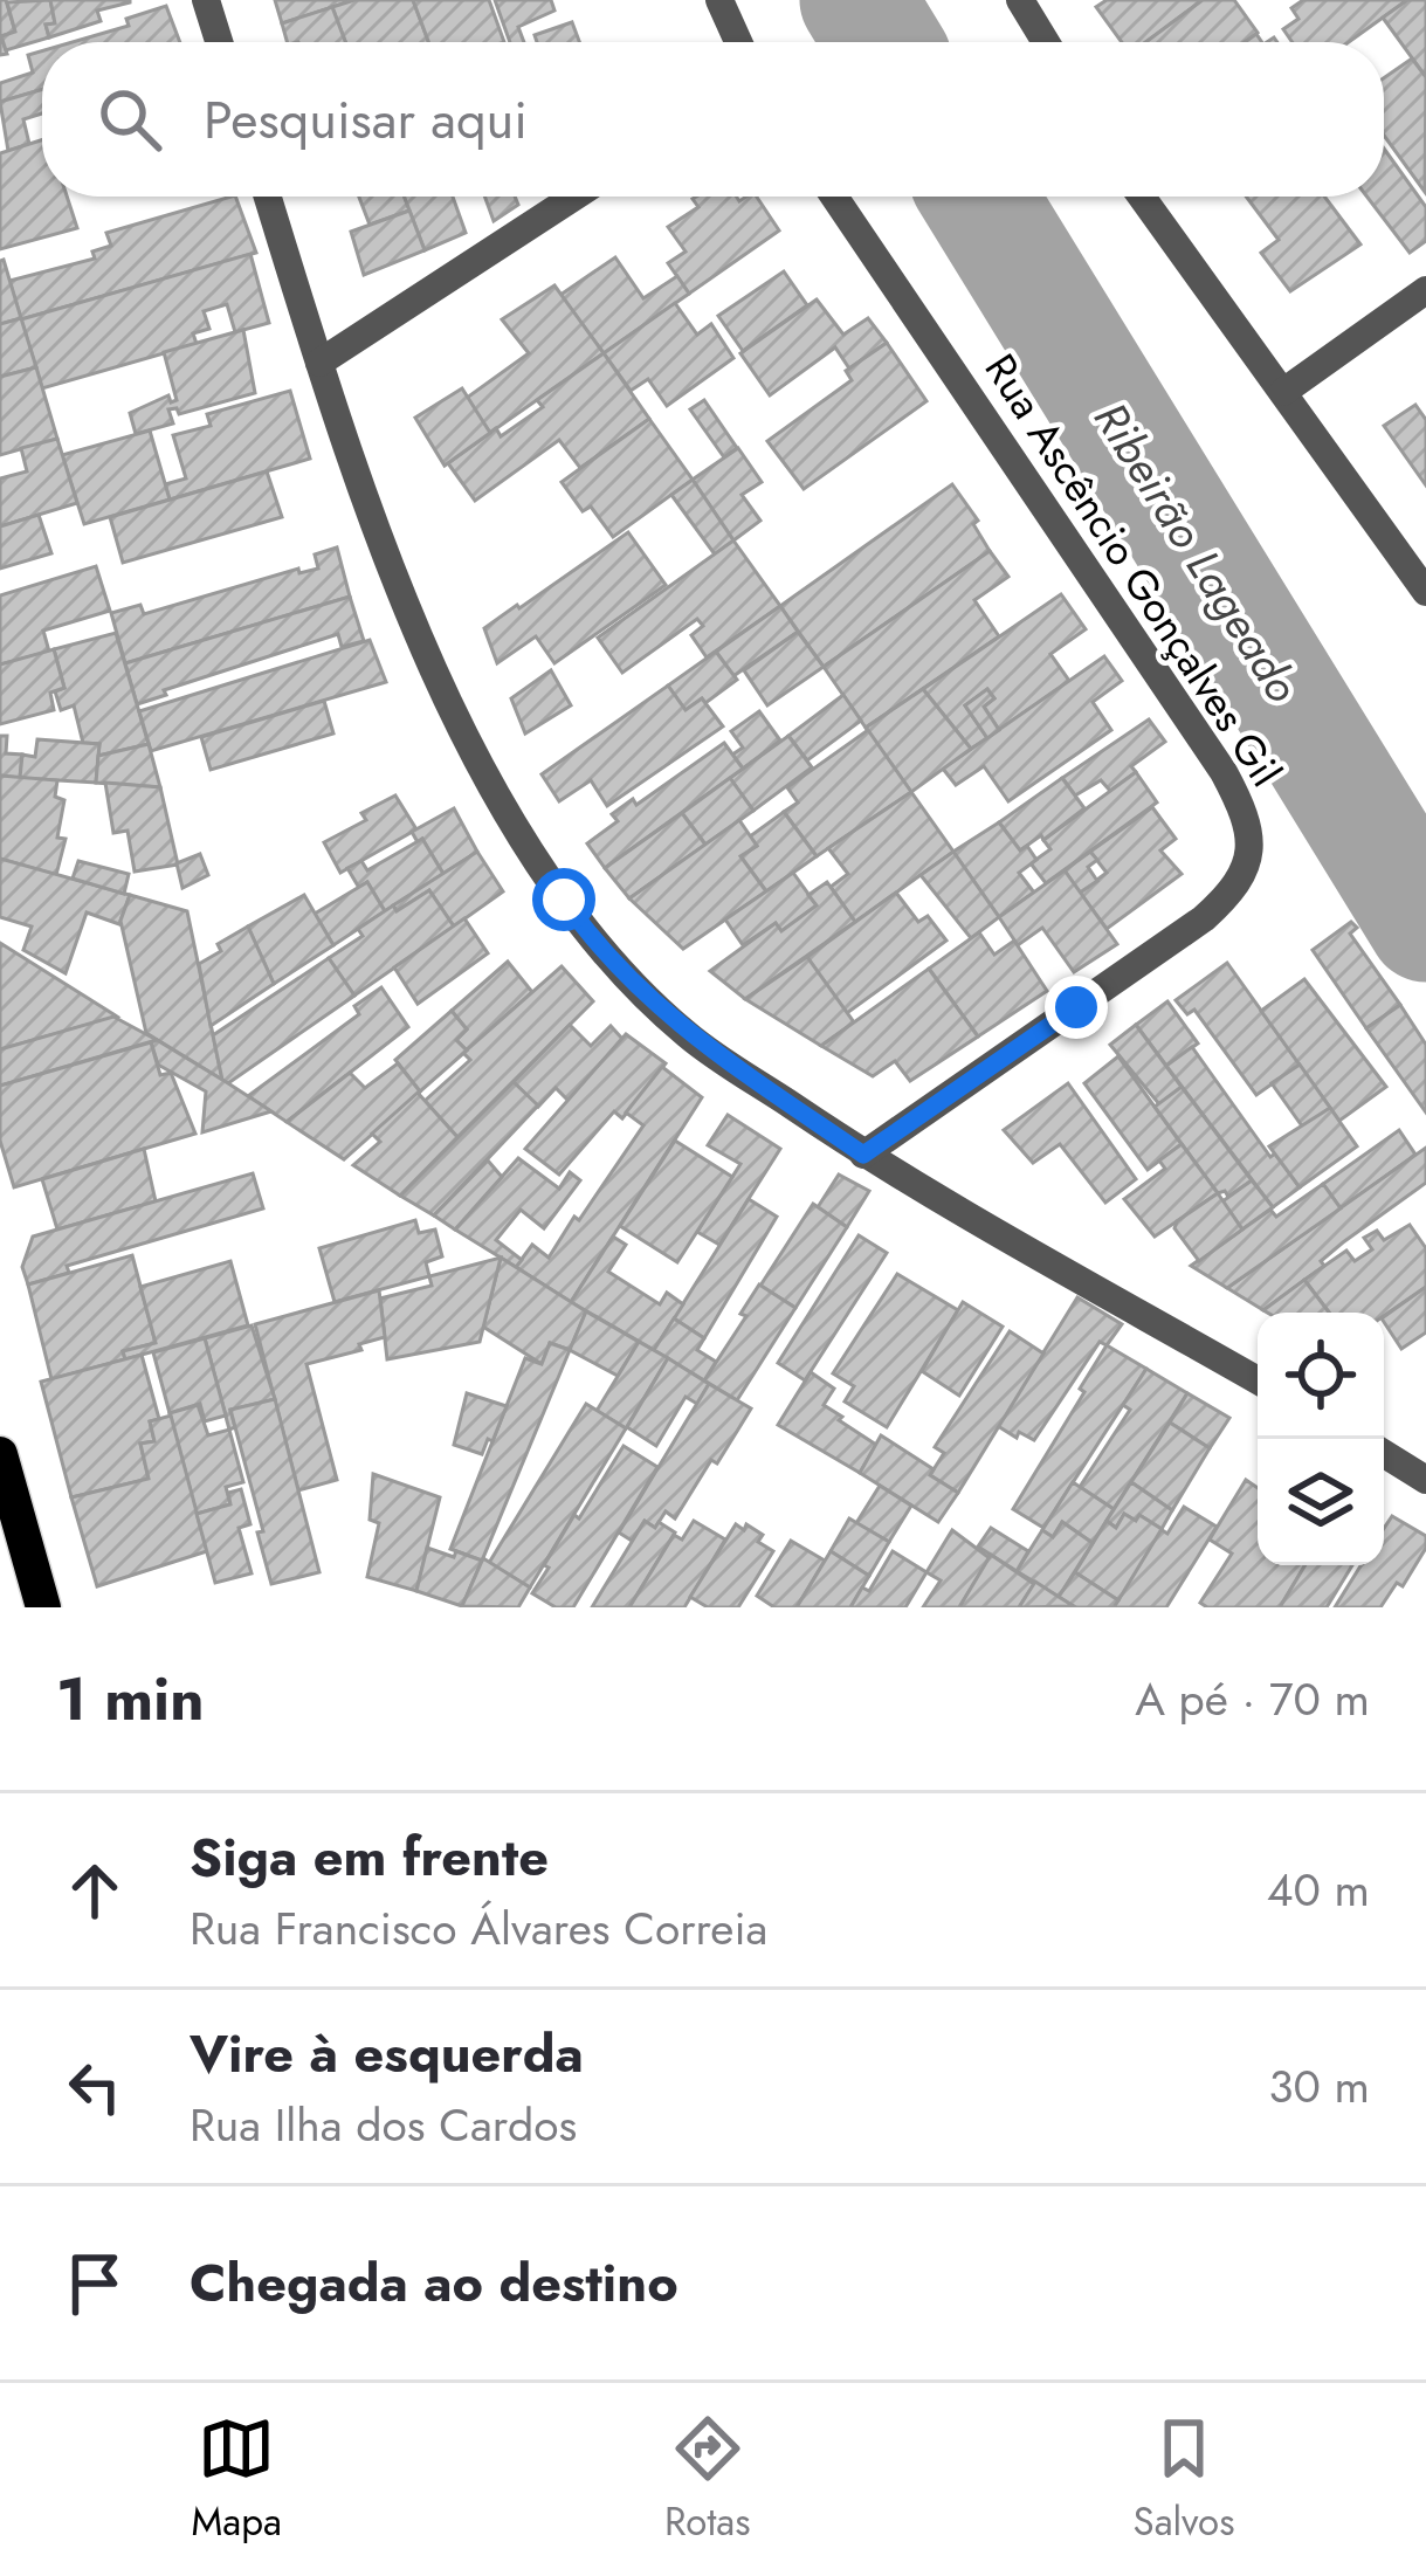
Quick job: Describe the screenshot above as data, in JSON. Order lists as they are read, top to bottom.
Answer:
{
  "streets": {
    "street": ["Rua Ascêncio Gonçalves Gil"]
  },
  "water": ["Ribeirão Lageado"],
  "page": {
    "search": "Pesquisar aqui",
    "heading": ["1 min", "A pé · 70 m"],
    "list": [
      ["Siga em frente", "Rua Francisco Álvares Correia", "40 m"],
      ["Vire à esquerda", "Rua Ilha dos Cardos", "30 m"],
      "Chegada ao destino"
    ],
    "nav": ["Mapa", "Rotas", "Salvos"]
  }
}
